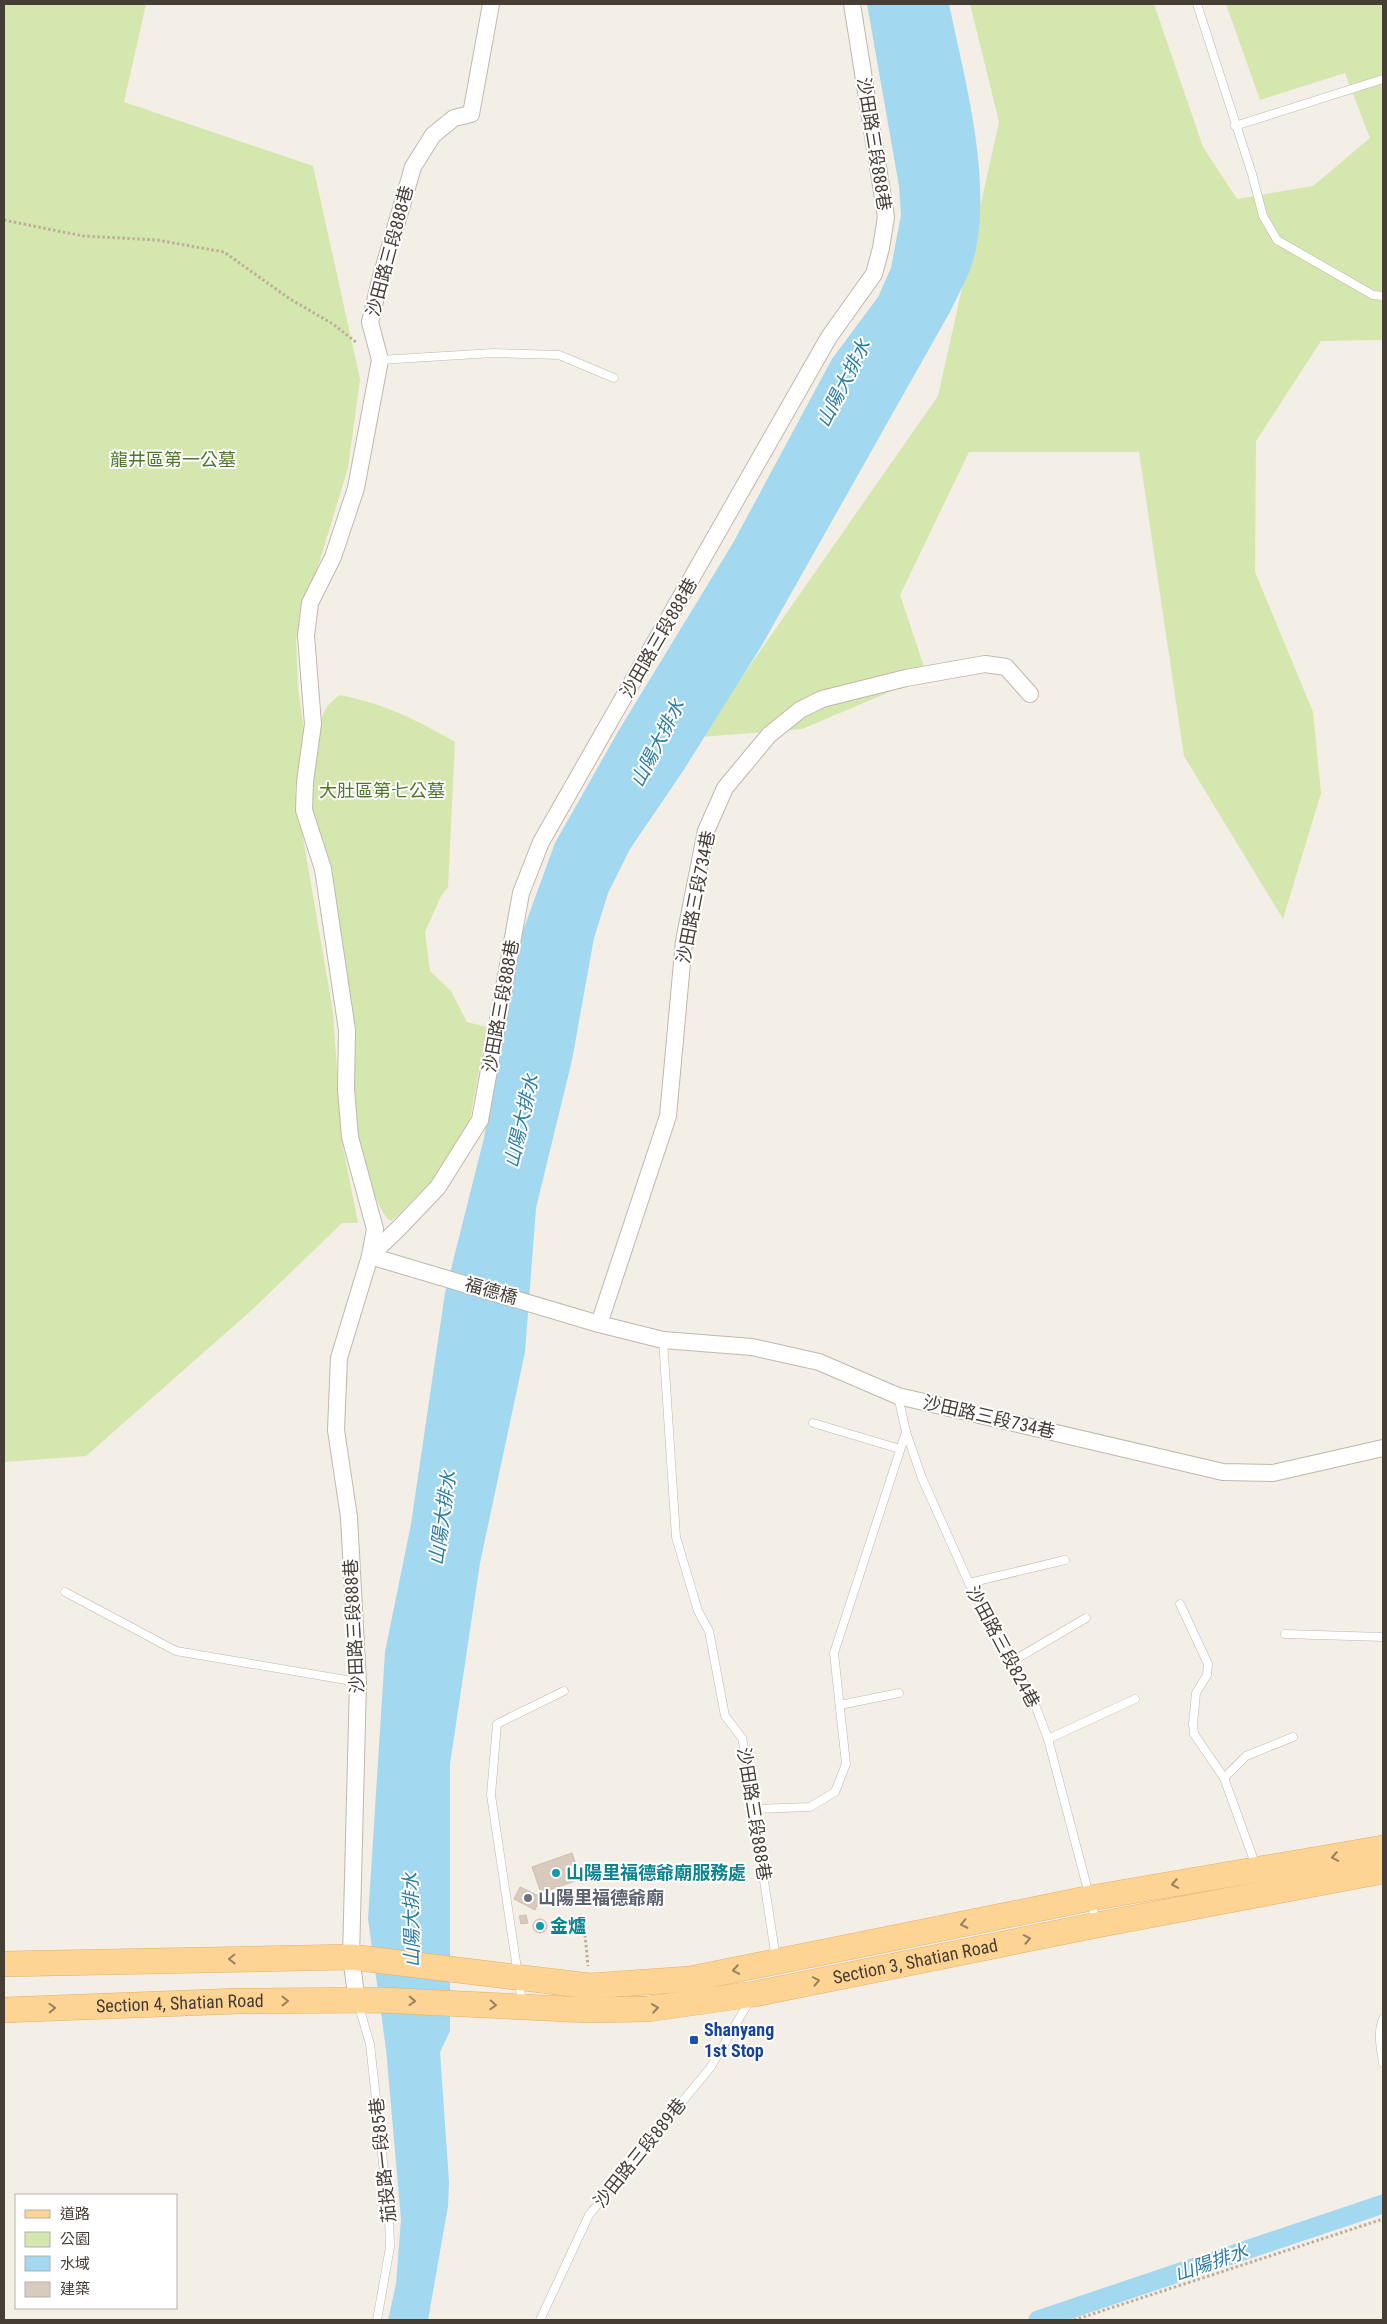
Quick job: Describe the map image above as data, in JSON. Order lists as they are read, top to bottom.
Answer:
{
  "streets": {
    "main road": ["Section 3, Shatian Road", "Section 4, Shatian Road"],
    "street": ["沙田路三段888巷", "沙田路三段734巷", "福德橋"],
    "lane": ["沙田路三段824巷", "沙田路三段889巷", "茄投路一段85巷"]
  },
  "crossings": [
    ["沙田路三段888巷", "沙田路三段734巷"],
    ["沙田路三段888巷", "福德橋"],
    ["沙田路三段888巷", "Section 3, Shatian Road"],
    ["沙田路三段888巷", "Section 4, Shatian Road"],
    ["沙田路三段888巷", "茄投路一段85巷"],
    ["沙田路三段734巷", "福德橋"],
    ["沙田路三段734巷", "沙田路三段824巷"],
    ["沙田路三段824巷", "Section 3, Shatian Road"],
    ["Section 3, Shatian Road", "Section 4, Shatian Road"],
    ["Section 3, Shatian Road", "沙田路三段889巷"],
    ["Section 4, Shatian Road", "茄投路一段85巷"]
  ],
  "water": ["山陽大排水", "山陽排水"],
  "parks": ["龍井區第一公墓", "大肚區第七公墓"],
  "places": {
    "other": ["山陽里福德爺廟服務處", "山陽里福德爺廟", "金爐"],
    "transit": ["Shanyang 1st Stop"]
  },
  "legend": [
    "道路",
    "公園",
    "水域",
    "建築"
  ]
}
